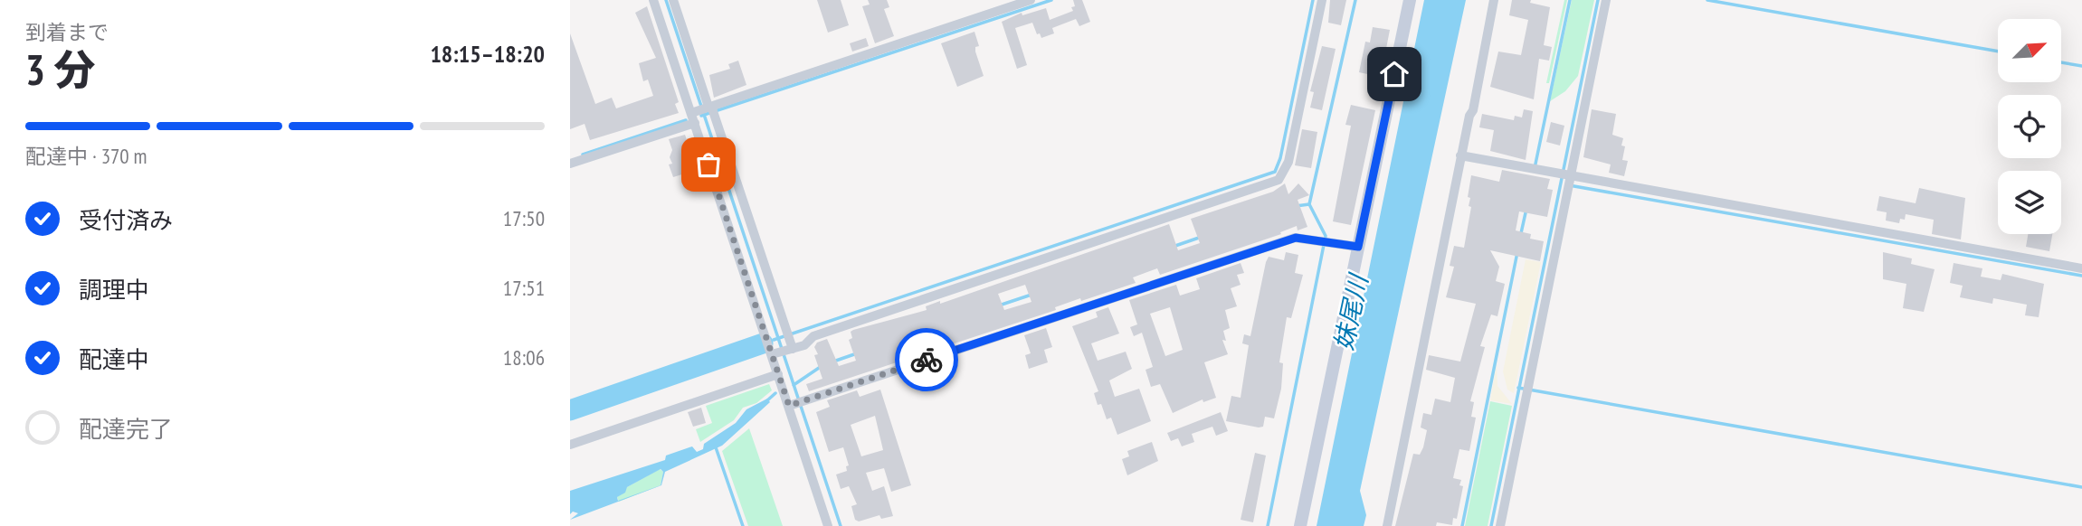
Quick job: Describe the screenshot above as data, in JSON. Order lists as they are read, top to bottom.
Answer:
{
  "water": ["妹尾川"],
  "north": "top right",
  "page": {
    "heading": ["3 分", "到着まで", "18:15–18:20"],
    "bar": "配達中 · 370 m",
    "list": [
      ["受付済み", "17:50"],
      ["調理中", "17:51"],
      ["配達中", "18:06"],
      "配達完了"
    ]
  }
}
